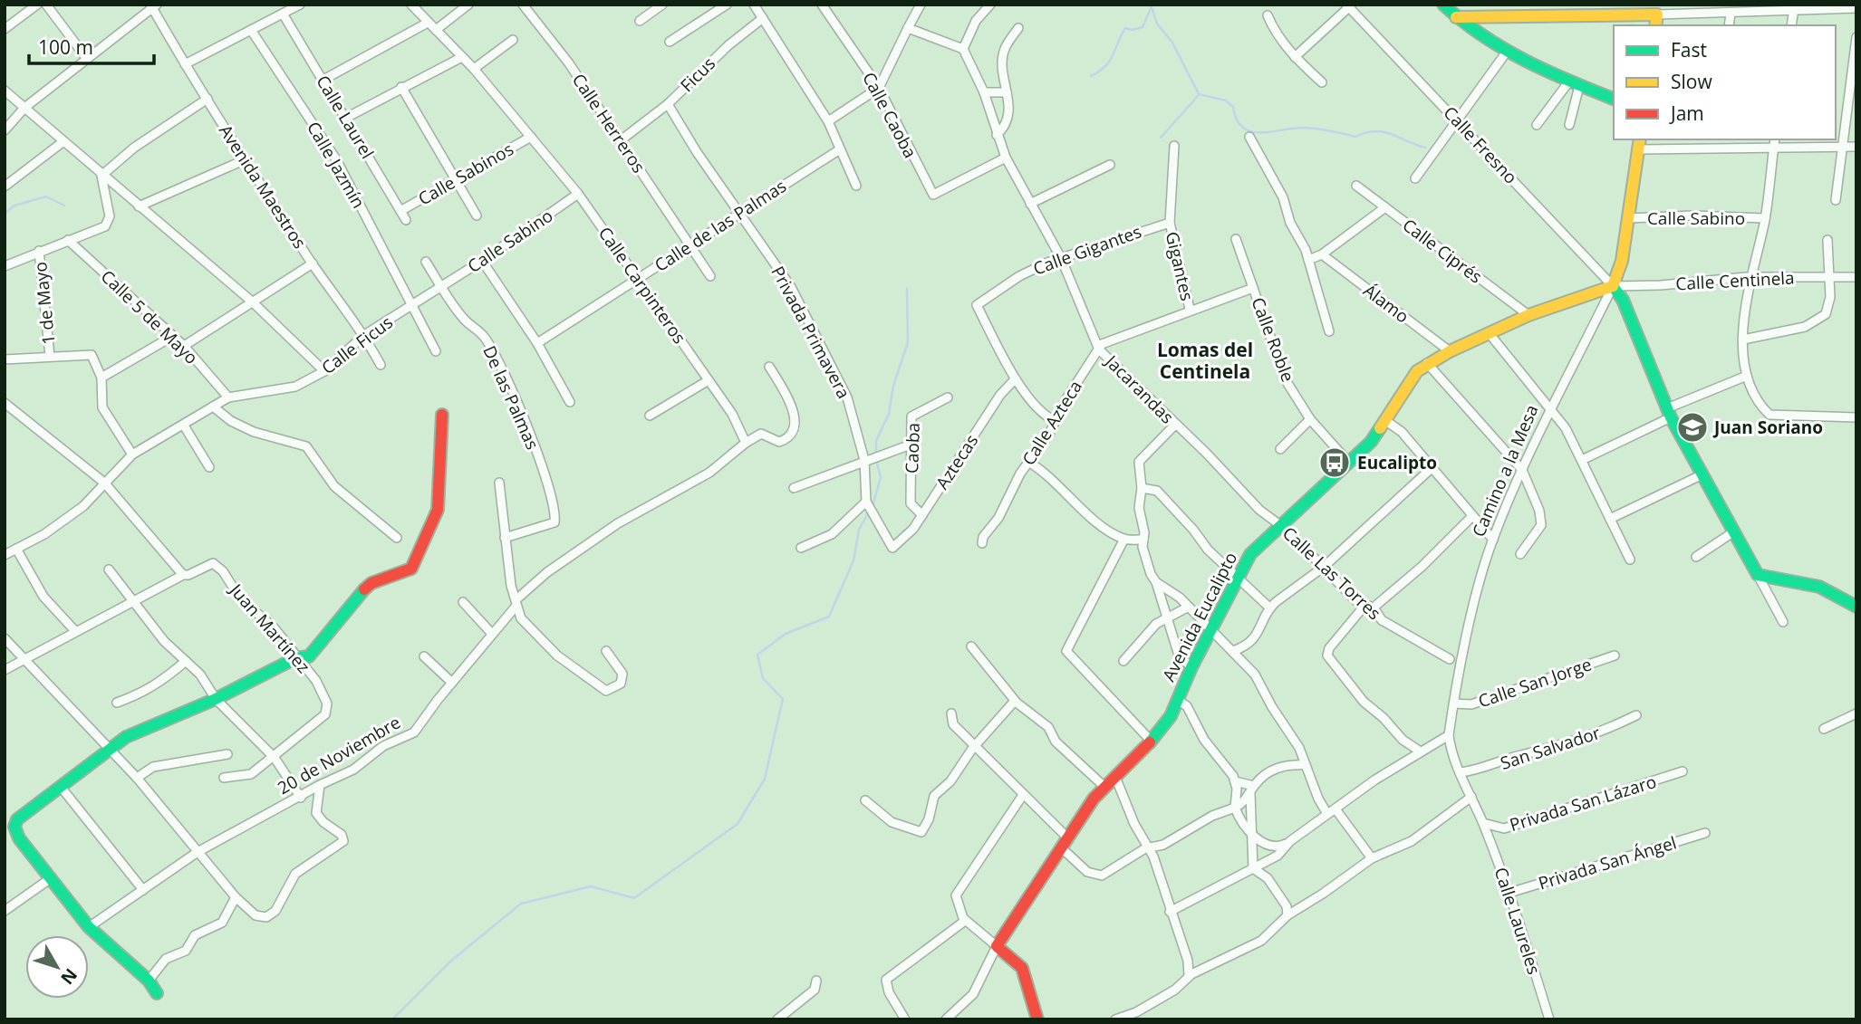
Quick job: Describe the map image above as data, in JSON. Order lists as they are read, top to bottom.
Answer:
{
  "streets": {
    "street": [
      "Ficus",
      "Calle Caoba",
      "Calle Laurel",
      "Calle Herreros",
      "Calle Fresno",
      "Calle Jazmín",
      "Calle Sabinos",
      "Avenida Maestros",
      "Calle Sabino",
      "Calle de las Palmas",
      "Calle Gigantes",
      "Calle Ciprés",
      "Gigantes",
      "Calle Centinela",
      "Calle Carpinteros",
      "1 de Mayo",
      "Álamo",
      "Calle 5 de Mayo",
      "Privada Primavera",
      "Calle Roble",
      "Calle Ficus",
      "Jacarandas",
      "De las Palmas",
      "Calle Azteca",
      "Caoba",
      "Aztecas",
      "Camino a la Mesa",
      "Calle Las Torres",
      "Avenida Eucalipto",
      "Juan Martínez",
      "Calle San Jorge",
      "San Salvador",
      "20 de Noviembre",
      "Privada San Lázaro",
      "Privada San Ángel",
      "Calle Laureles"
    ]
  },
  "crossings": [
    ["Ficus", "Privada Primavera"],
    ["Calle Caoba", "Jacarandas"],
    ["Calle Laurel", "Calle Sabinos"],
    ["Calle Herreros", "Calle de las Palmas"],
    ["Calle Fresno", "Calle Centinela"],
    ["Calle Fresno", "Camino a la Mesa"],
    ["Calle Fresno", "Avenida Eucalipto"],
    ["Calle Jazmín", "Calle Ficus"],
    ["Calle Sabinos", "Calle Carpinteros"],
    ["Avenida Maestros", "Calle Ficus"],
    ["Calle Sabino", "Calle Carpinteros"],
    ["Calle Sabino", "Calle Ficus"],
    ["Calle Sabino", "De las Palmas"],
    ["Calle Sabino", "Camino a la Mesa"],
    ["Calle de las Palmas", "Calle Carpinteros"],
    ["Calle de las Palmas", "Privada Primavera"],
    ["Calle Gigantes", "Gigantes"],
    ["Calle Gigantes", "Jacarandas"],
    ["Calle Gigantes", "Aztecas"],
    ["Calle Ciprés", "Avenida Eucalipto"],
    ["Calle Centinela", "Camino a la Mesa"],
    ["Calle Centinela", "Avenida Eucalipto"],
    ["Calle Carpinteros", "20 de Noviembre"],
    ["Álamo", "Avenida Eucalipto"],
    ["Calle 5 de Mayo", "Calle Ficus"],
    ["Privada Primavera", "Aztecas"],
    ["Calle Roble", "Avenida Eucalipto"],
    ["Calle Ficus", "De las Palmas"],
    ["Jacarandas", "Calle Azteca"],
    ["Jacarandas", "Calle Las Torres"],
    ["Jacarandas", "Avenida Eucalipto"],
    ["Caoba", "Aztecas"],
    ["Camino a la Mesa", "Avenida Eucalipto"],
    ["Camino a la Mesa", "Calle San Jorge"],
    ["Camino a la Mesa", "San Salvador"],
    ["Camino a la Mesa", "Privada San Lázaro"],
    ["Camino a la Mesa", "Calle Laureles"],
    ["Calle Las Torres", "Avenida Eucalipto"],
    ["Privada San Lázaro", "Calle Laureles"],
    ["Privada San Ángel", "Calle Laureles"]
  ],
  "districts": ["Lomas del Centinela"],
  "places": {
    "school or university": ["Juan Soriano"],
    "bus stop": ["Eucalipto"]
  },
  "legend": ["Fast", "Slow", "Jam"],
  "scale_bar": "100 m",
  "north": "bottom right"
}
